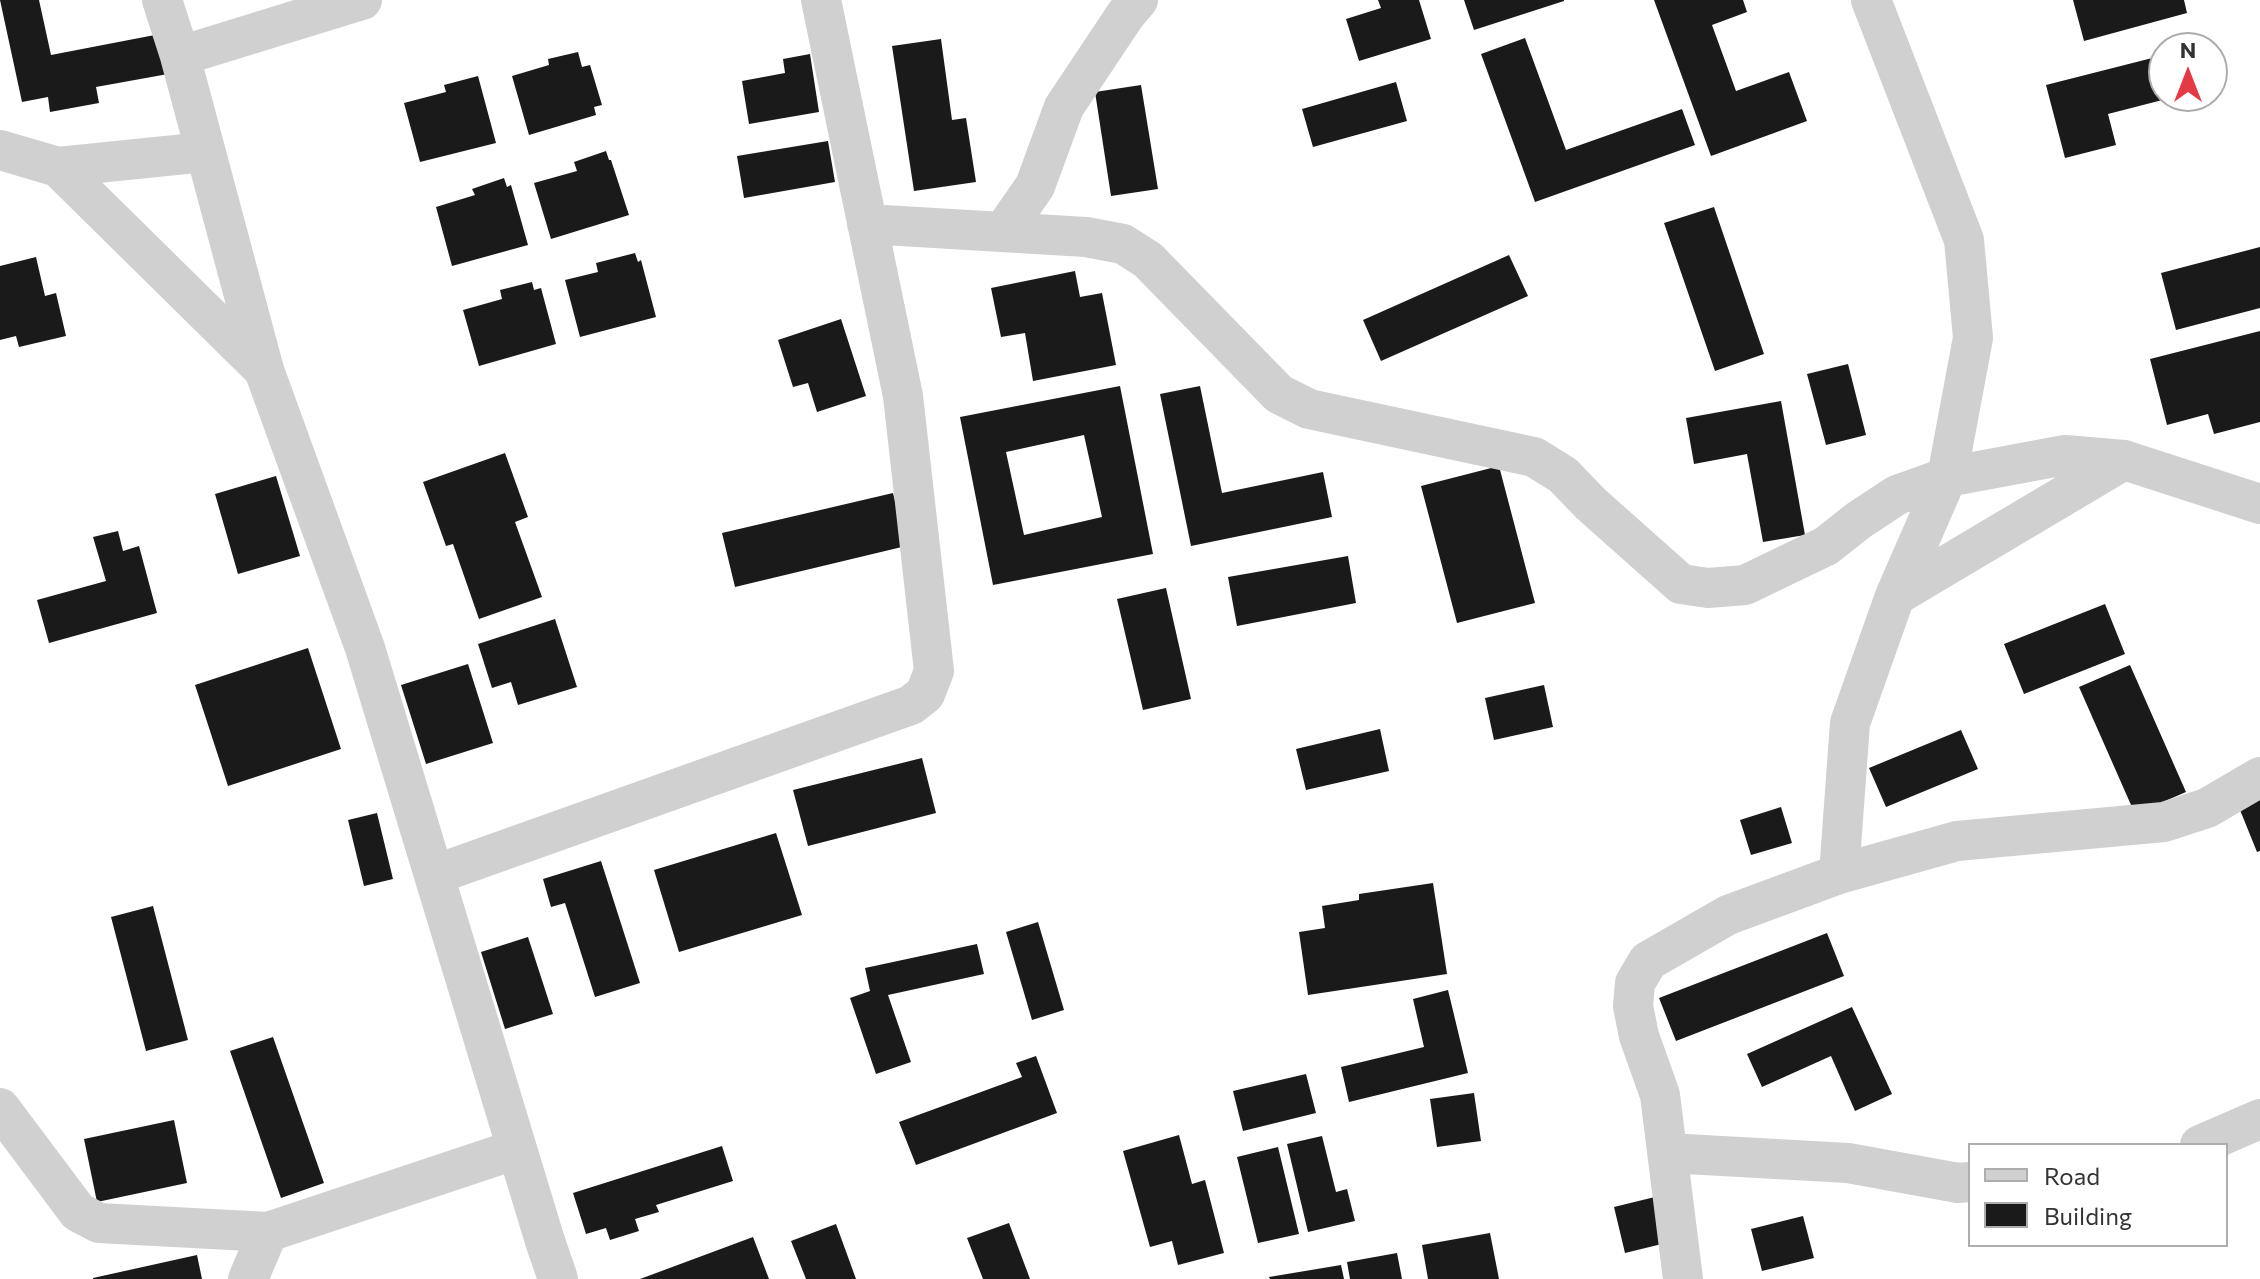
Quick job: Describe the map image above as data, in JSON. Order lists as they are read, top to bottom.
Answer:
{
  "legend": ["Road", "Building"],
  "north": "top"
}
